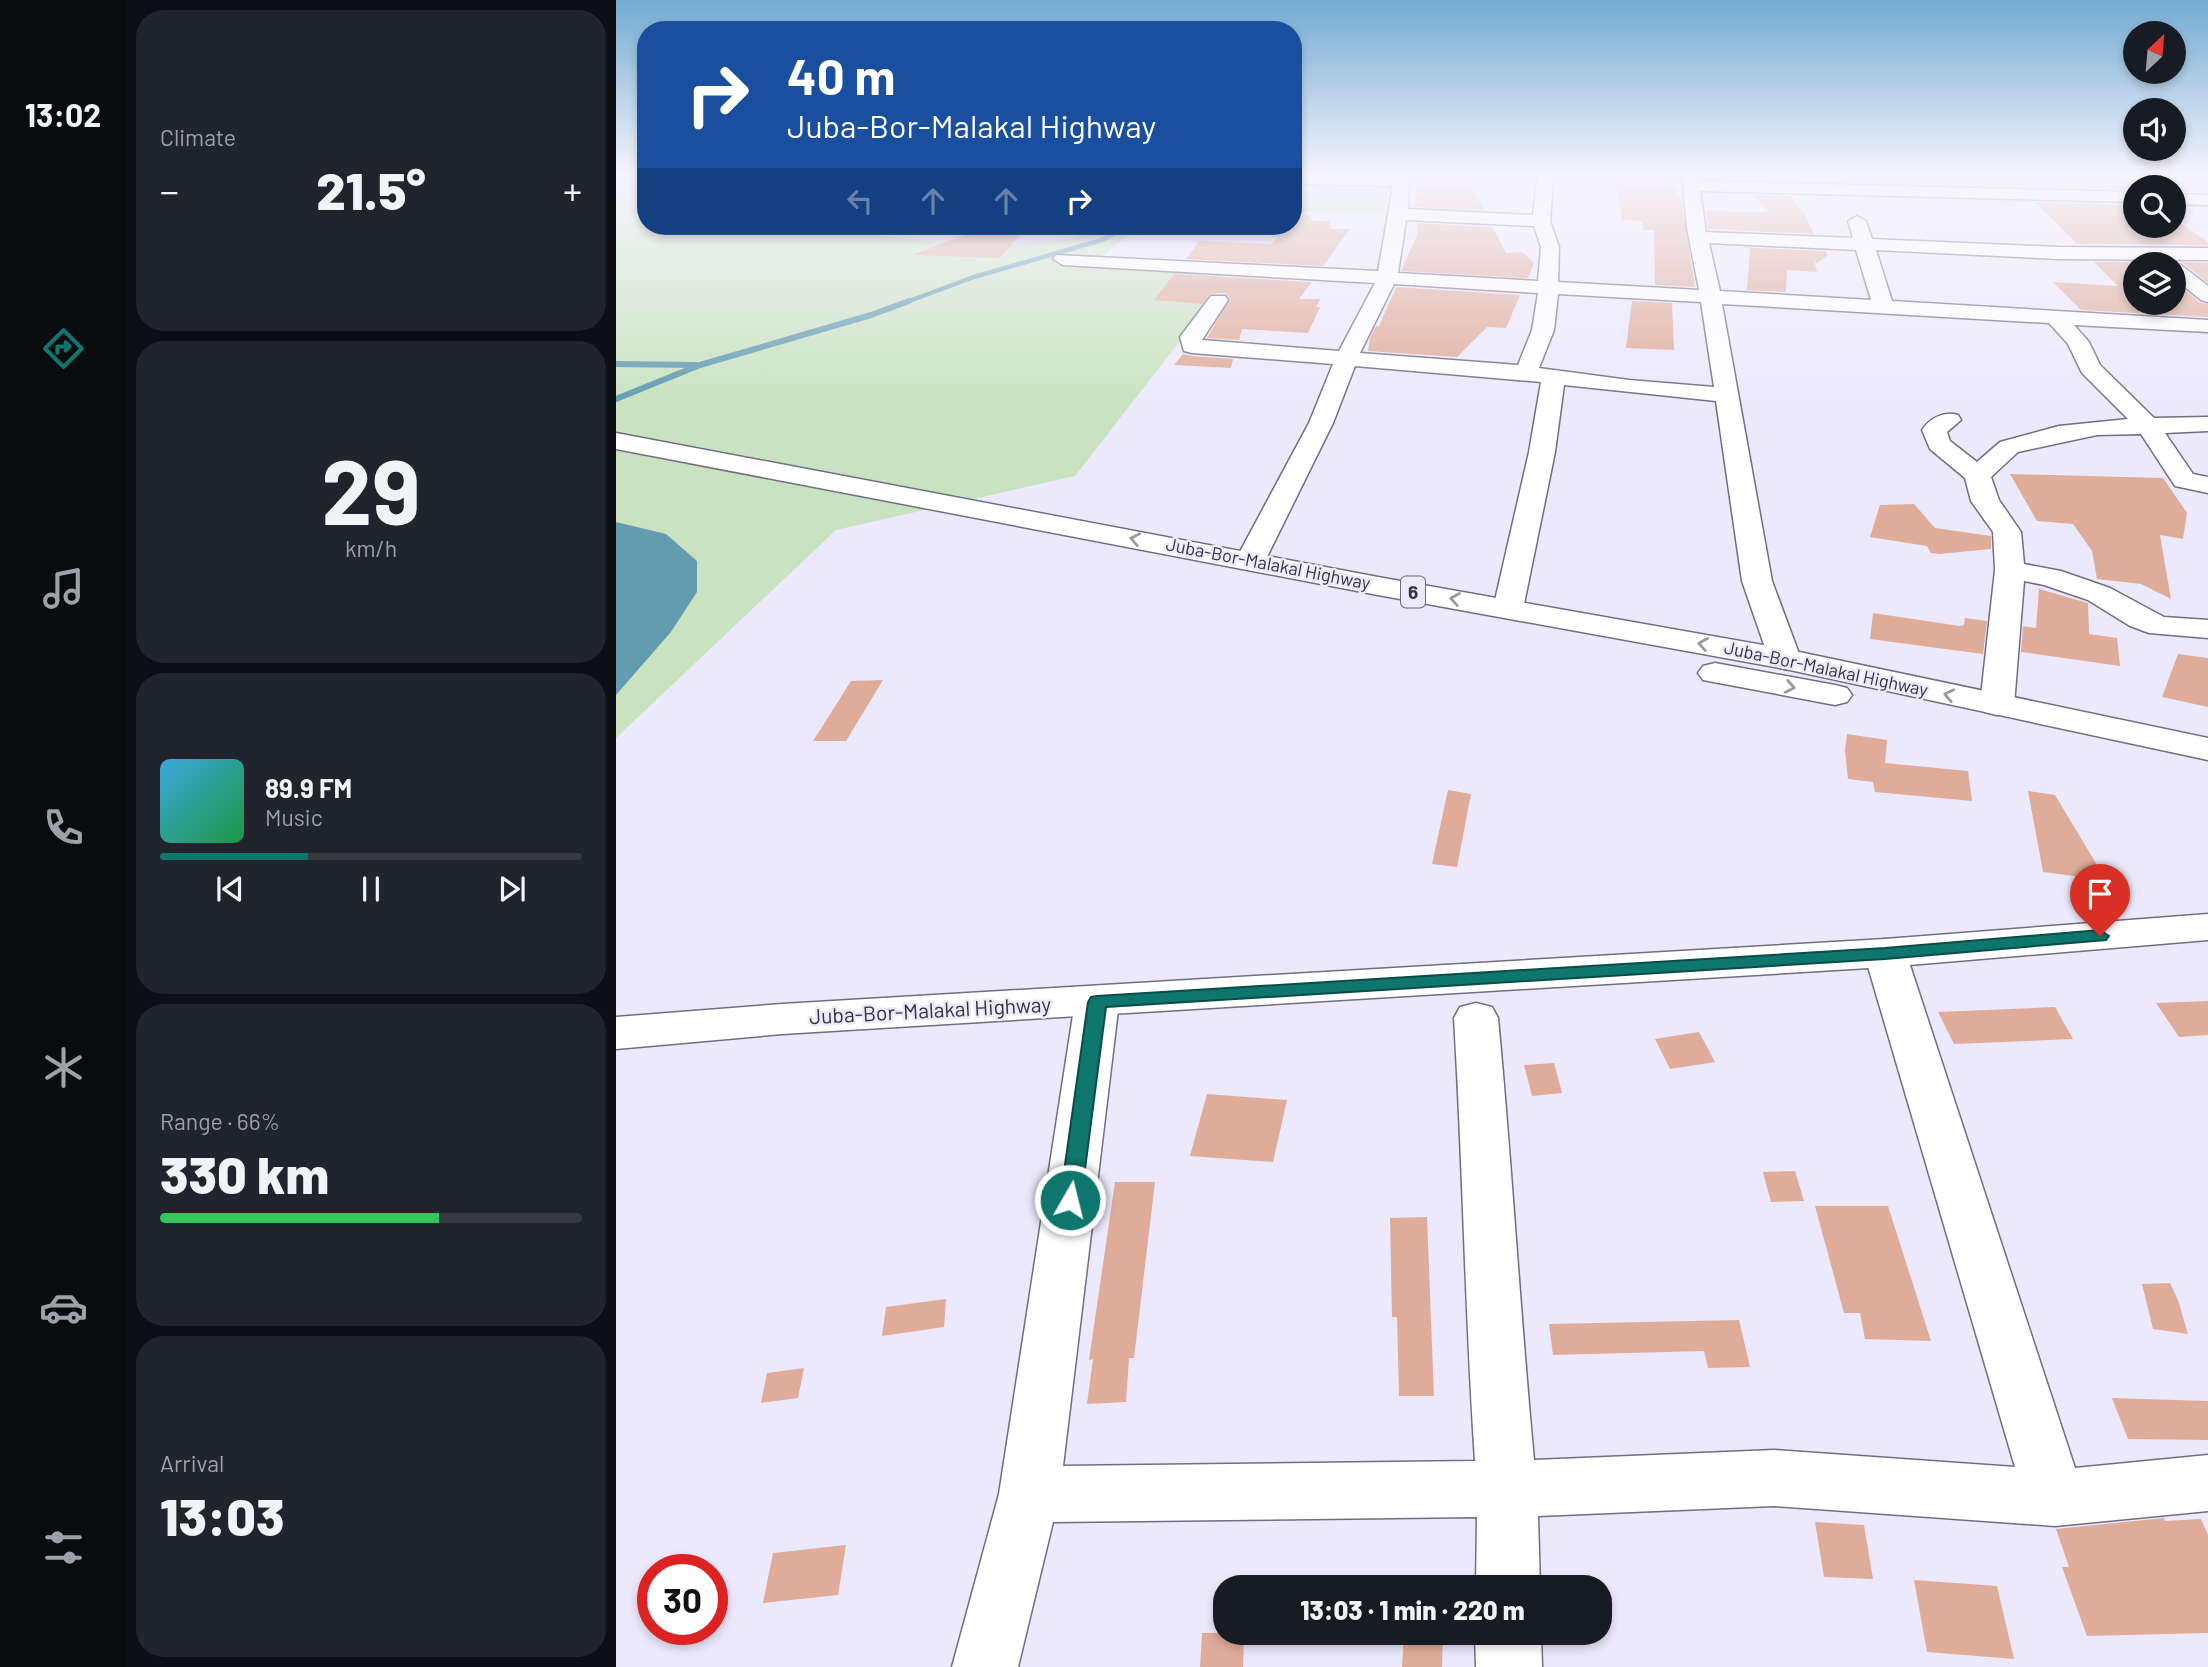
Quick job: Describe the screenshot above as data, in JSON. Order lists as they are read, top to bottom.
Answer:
{
  "streets": {
    "main road": ["Juba-Bor-Malakal Highway", "6"]
  },
  "north": "top right",
  "page": {
    "tabs": "13:02",
    "tile": [
      "Climate",
      ["29", "km/h"],
      ["Range · 66%", "330 km"],
      ["Arrival", "13:03"]
    ],
    "turn": ["40 m", "Juba-Bor-Malakal Highway"],
    "heat": ["−", "21.5°", "+"],
    "song": ["89.9 FM", "Music"],
    "limit": "30",
    "trip": "13:03 · 1 min · 220 m"
  }
}
